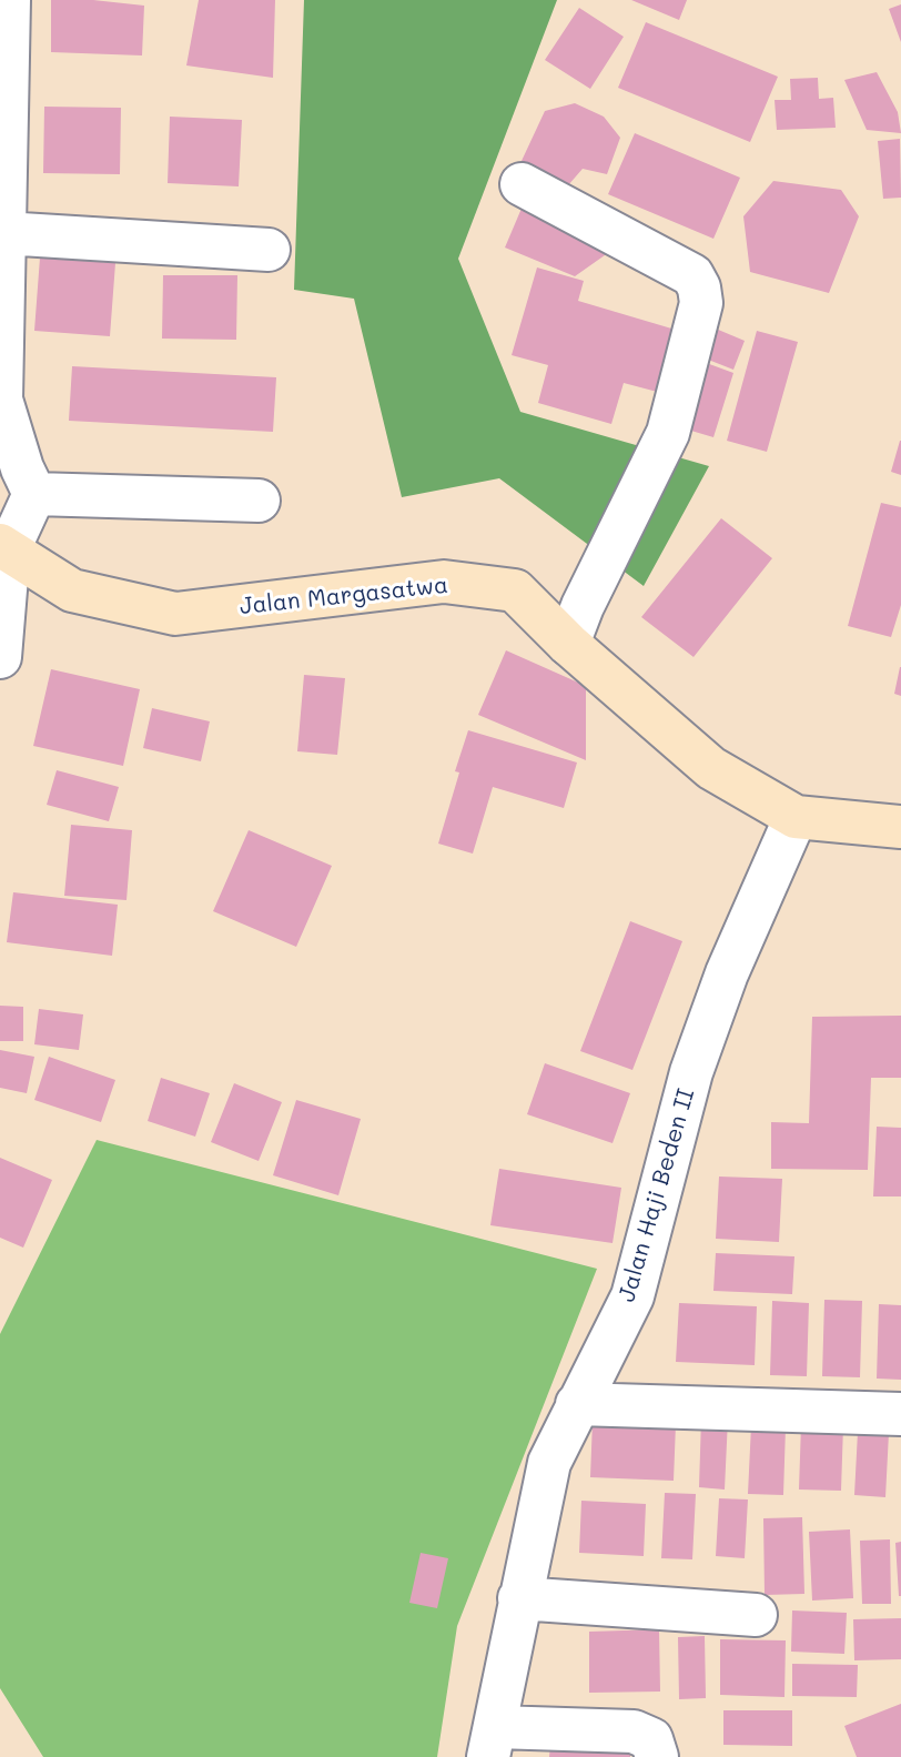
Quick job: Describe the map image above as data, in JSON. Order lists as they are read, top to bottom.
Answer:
{
  "streets": {
    "street": ["Jalan Margasatwa", "Jalan Haji Beden II"]
  },
  "crossings": [
    ["Jalan Margasatwa", "Jalan Haji Beden II"]
  ]
}
